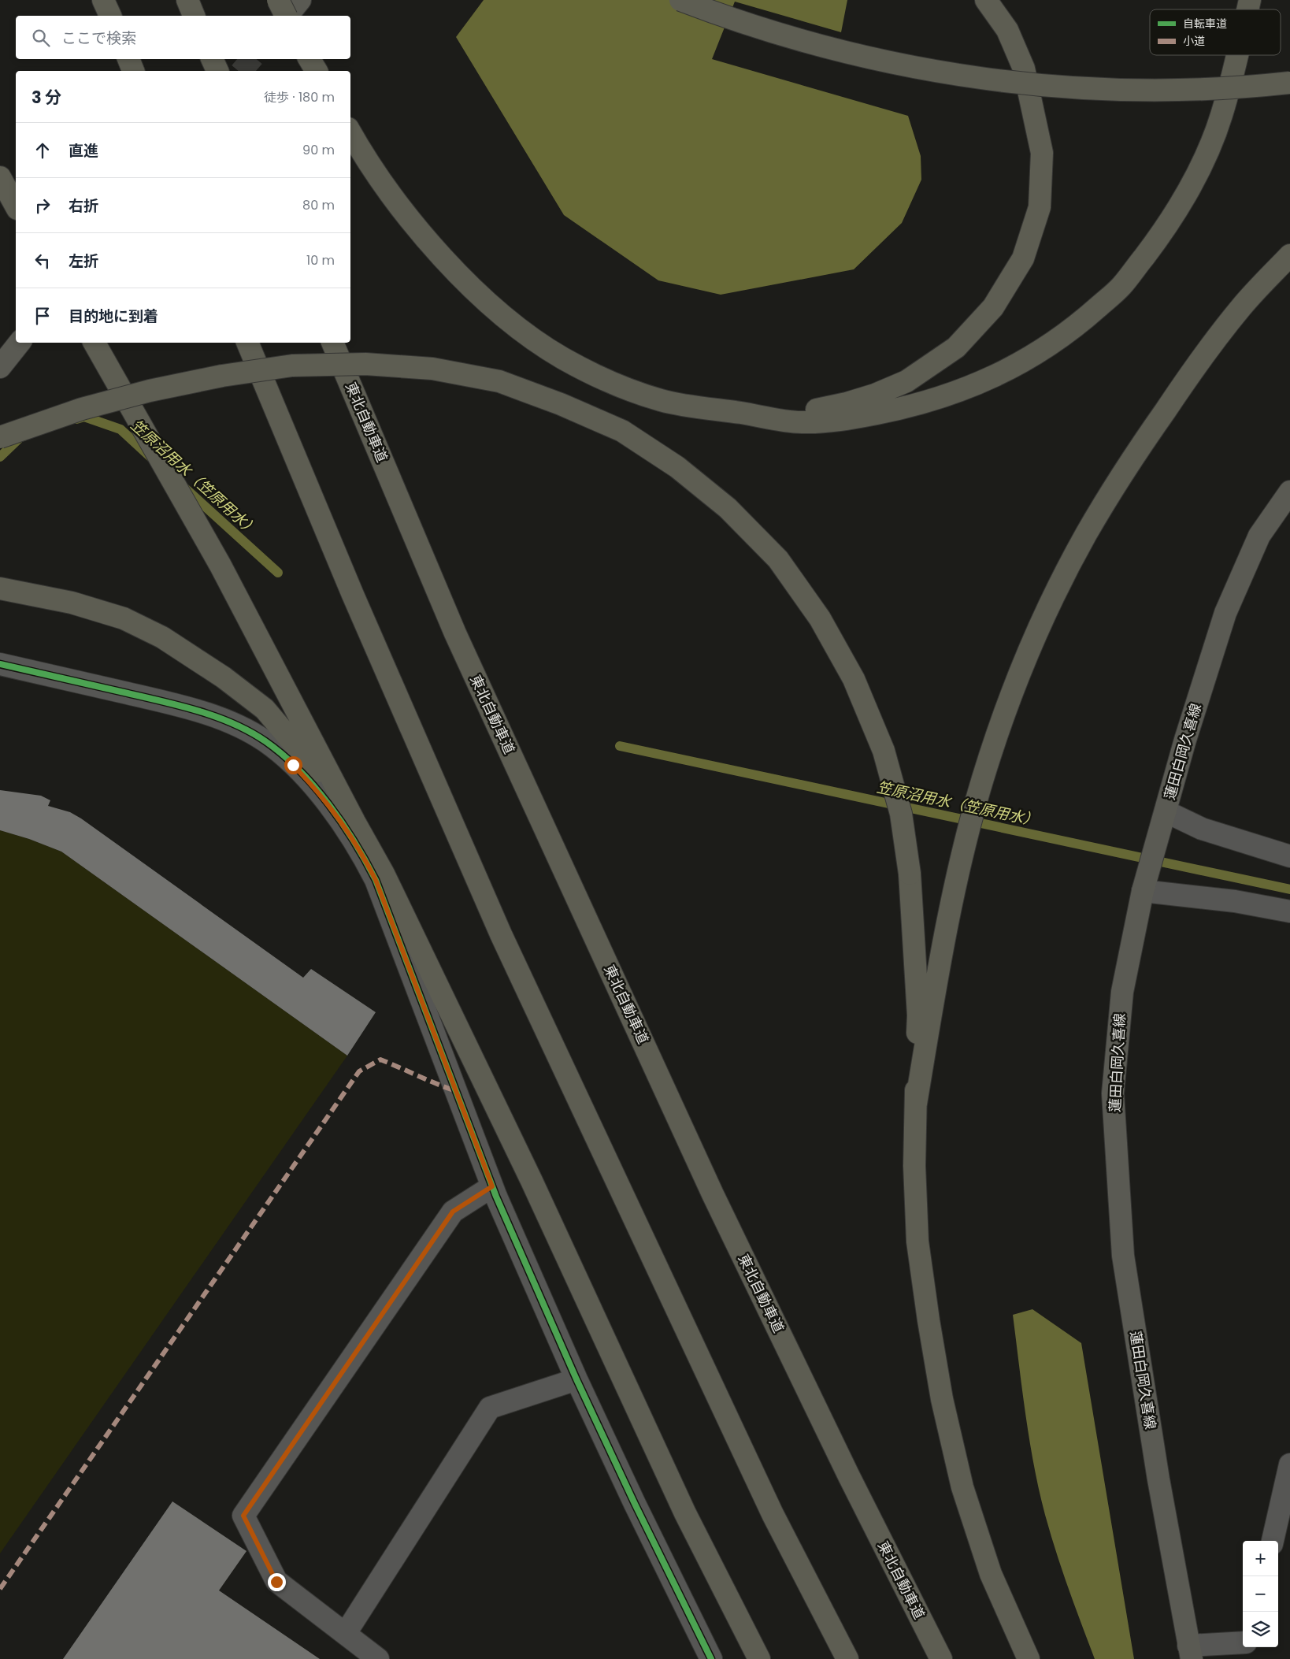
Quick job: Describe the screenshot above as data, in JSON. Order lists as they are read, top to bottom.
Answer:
{
  "streets": {
    "highway": ["東北自動車道"],
    "main road": ["蓮田白岡久喜線"]
  },
  "water": ["笠原沼用水（笠原用水）"],
  "legend": ["自転車道", "小道"],
  "page": {
    "search": "ここで検索",
    "heading": ["3 分", "徒歩 · 180 m"],
    "list": [
      ["直進", "90 m"],
      ["右折", "80 m"],
      ["左折", "10 m"],
      "目的地に到着"
    ],
    "map_buttons": ["+", "−"]
  }
}
